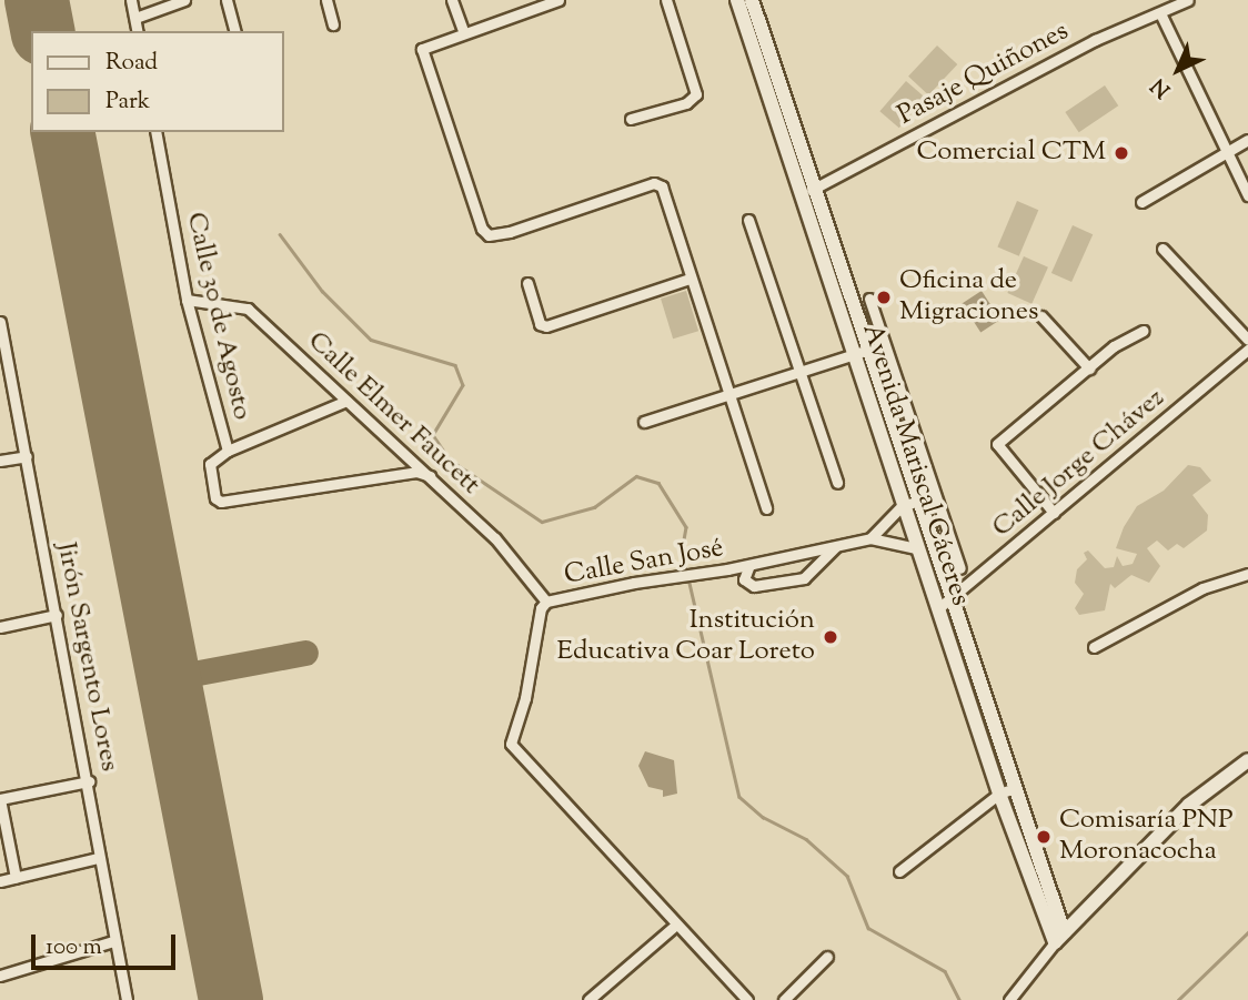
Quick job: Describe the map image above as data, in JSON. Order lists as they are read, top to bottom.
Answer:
{
  "streets": {
    "main road": ["Avenida Mariscal Cáceres"],
    "street": [
      "Pasaje Quiñones",
      "Calle 30 de Agosto",
      "Calle Elmer Faucett",
      "Calle Jorge Chávez",
      "Calle San José",
      "Jirón Sargento Lores"
    ]
  },
  "crossings": [
    ["Pasaje Quiñones", "Avenida Mariscal Cáceres"],
    ["Calle 30 de Agosto", "Calle Elmer Faucett"],
    ["Calle Elmer Faucett", "Calle San José"],
    ["Calle Jorge Chávez", "Avenida Mariscal Cáceres"],
    ["Avenida Mariscal Cáceres", "Calle San José"]
  ],
  "places": [
    "Comercial CTM",
    "Oficina de Migraciones",
    "Institución Educativa Coar Loreto",
    "Comisaría PNP Moronacocha"
  ],
  "legend": ["Road", "Park"],
  "scale_bar": "100 m",
  "north": "bottom left"
}
